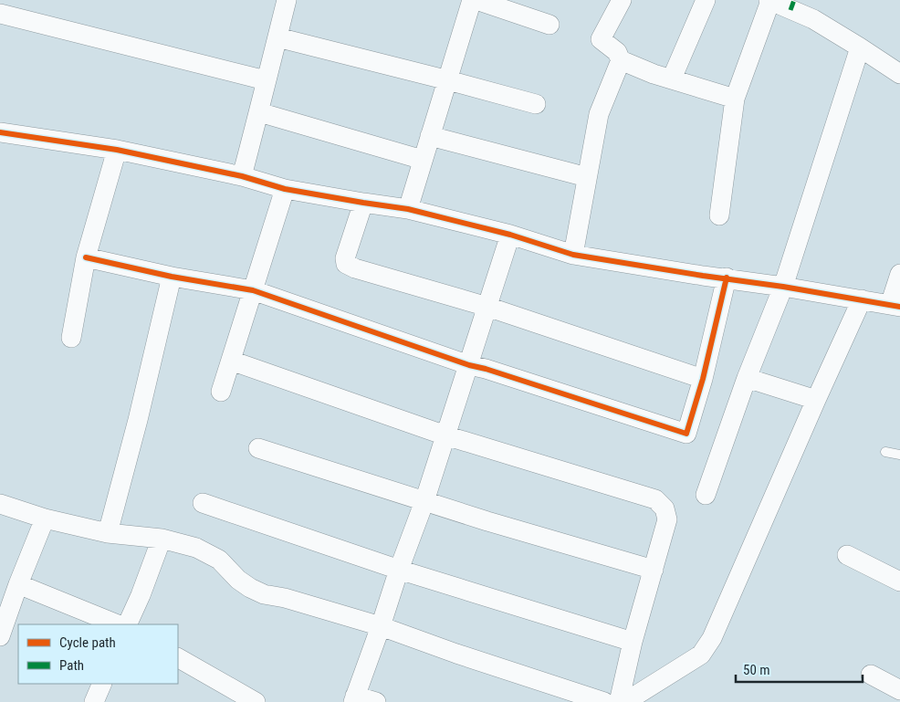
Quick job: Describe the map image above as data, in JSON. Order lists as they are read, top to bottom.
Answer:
{
  "legend": ["Cycle path", "Path"],
  "scale_bar": "50 m"
}
